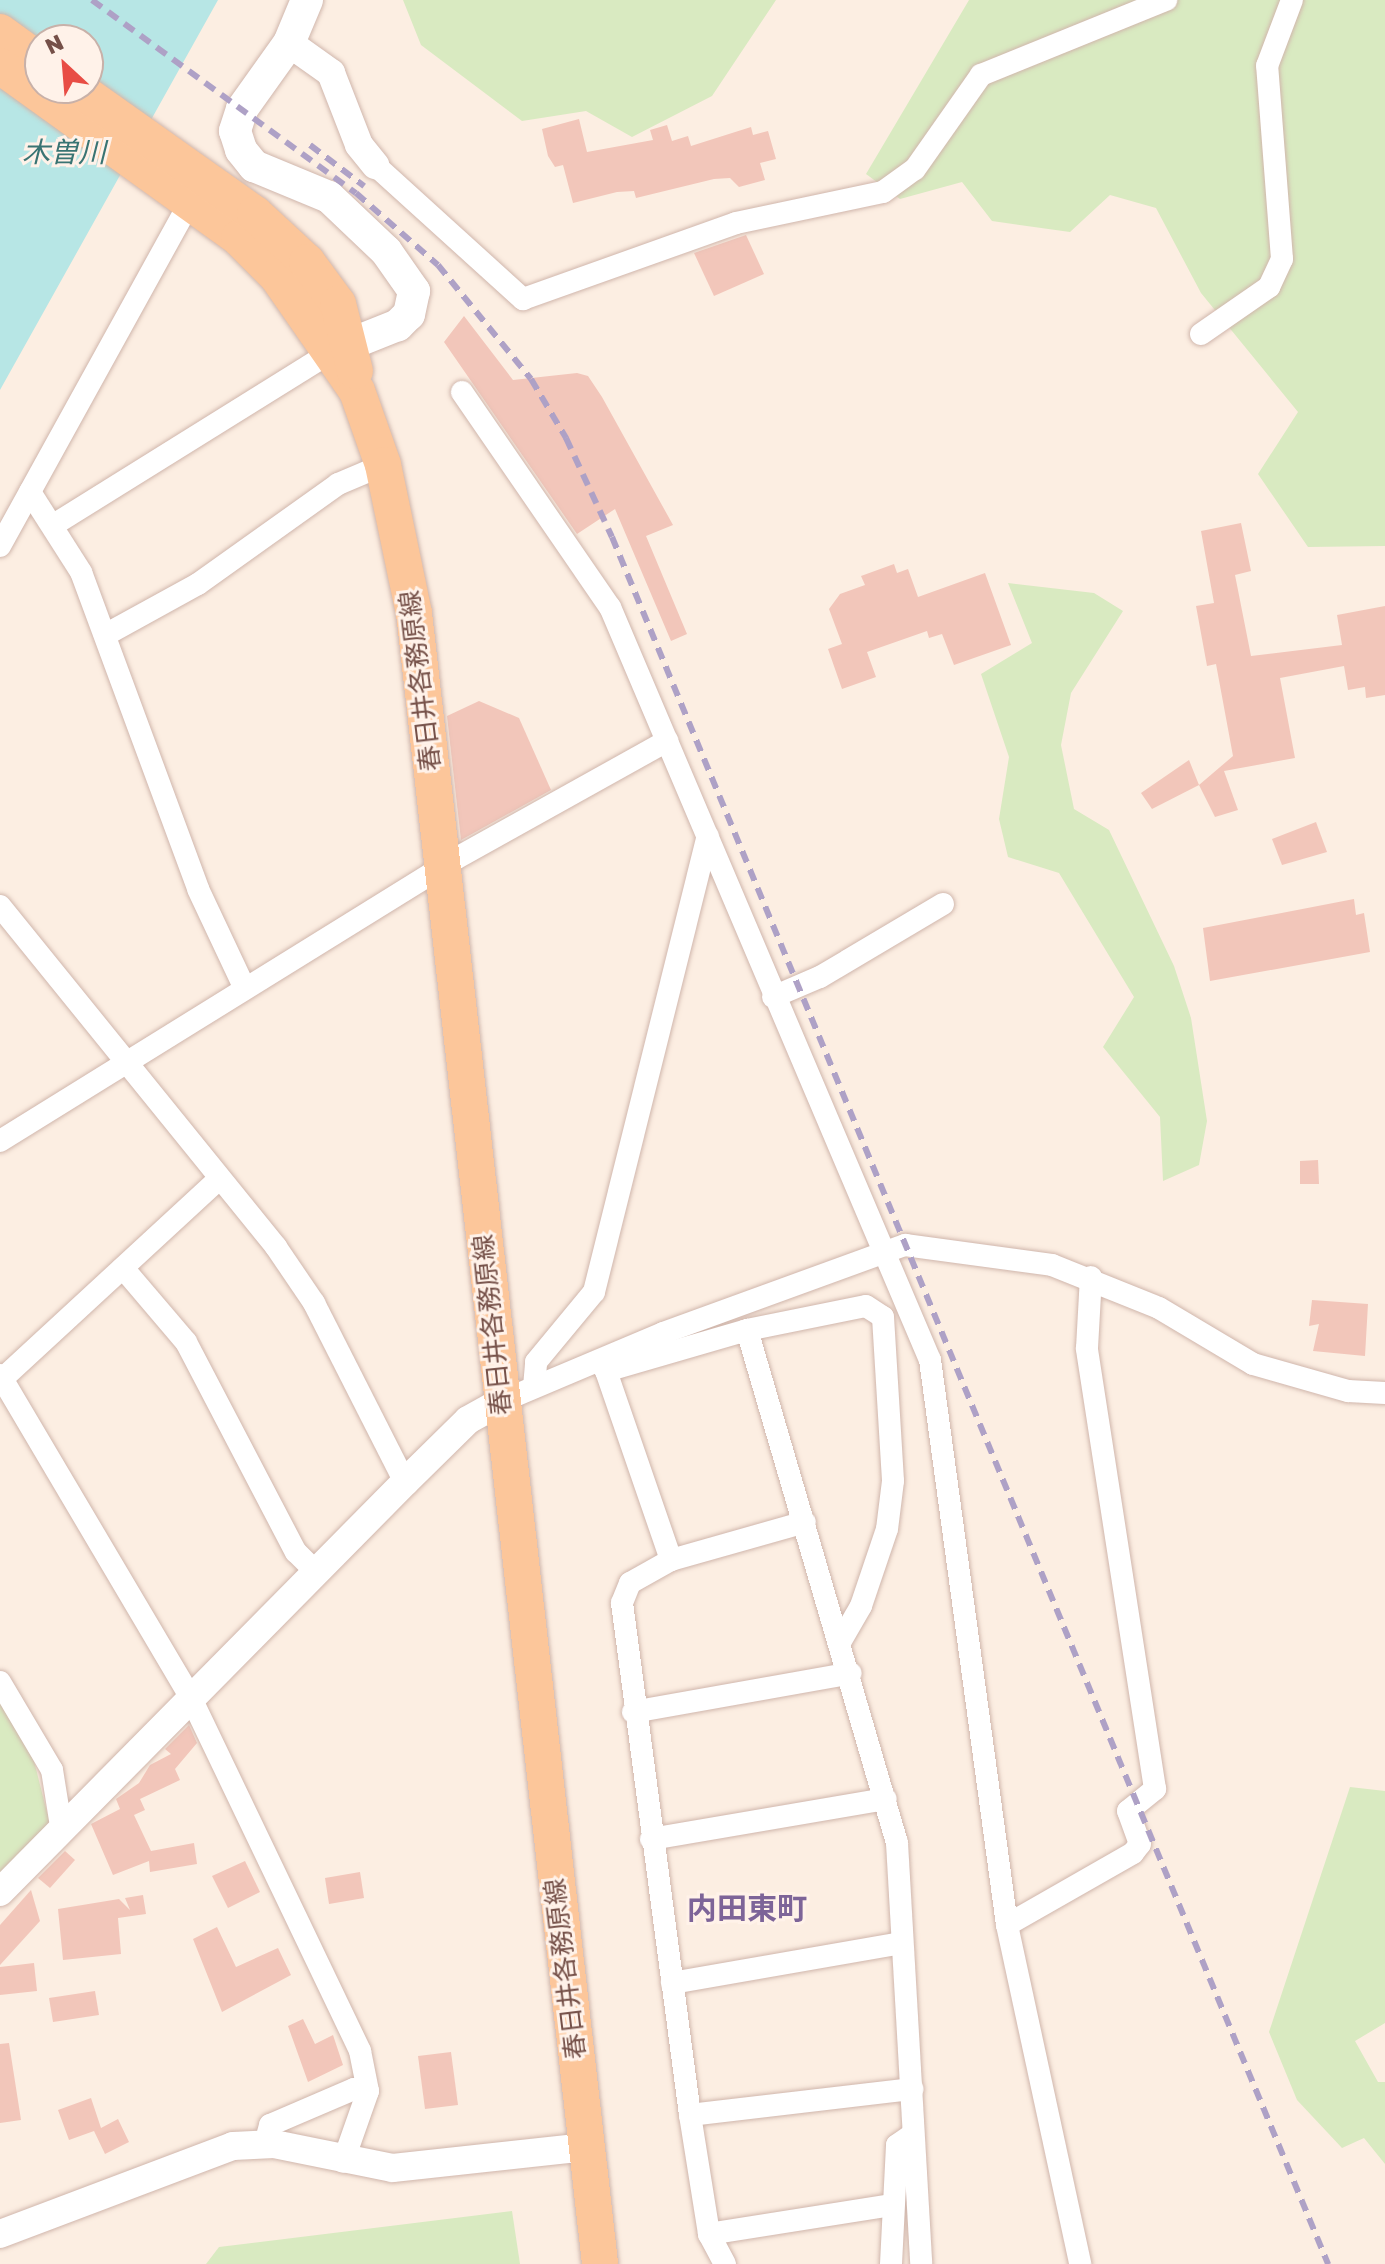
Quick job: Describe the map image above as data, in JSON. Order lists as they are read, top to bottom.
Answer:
{
  "streets": {
    "main road": ["春日井各務原線"]
  },
  "districts": ["内田東町"],
  "water": ["木曽川"],
  "north": "top left"
}
